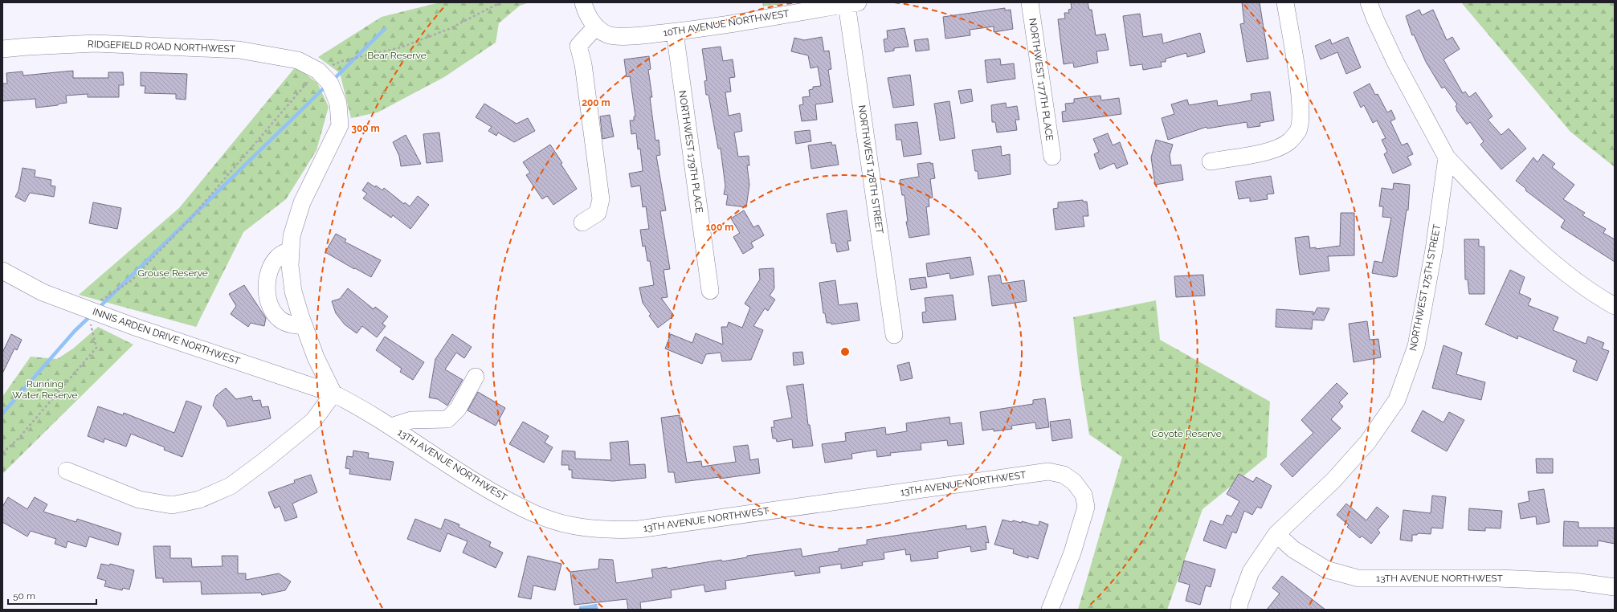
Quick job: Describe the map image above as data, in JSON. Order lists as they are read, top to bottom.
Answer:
{
  "streets": {
    "street": [
      "10TH AVENUE NORTHWEST",
      "RIDGEFIELD ROAD NORTHWEST",
      "NORTHWEST 177TH PLACE",
      "NORTHWEST 179TH PLACE",
      "NORTHWEST 178TH STREET",
      "NORTHWEST 175TH STREET",
      "INNIS ARDEN DRIVE NORTHWEST",
      "13TH AVENUE NORTHWEST"
    ]
  },
  "crossings": [
    ["10TH AVENUE NORTHWEST", "NORTHWEST 179TH PLACE"],
    ["10TH AVENUE NORTHWEST", "NORTHWEST 178TH STREET"],
    ["RIDGEFIELD ROAD NORTHWEST", "INNIS ARDEN DRIVE NORTHWEST"],
    ["RIDGEFIELD ROAD NORTHWEST", "13TH AVENUE NORTHWEST"],
    ["NORTHWEST 175TH STREET", "13TH AVENUE NORTHWEST"],
    ["INNIS ARDEN DRIVE NORTHWEST", "13TH AVENUE NORTHWEST"]
  ],
  "parks": [
    "Bear Reserve",
    "Grouse Reserve",
    "Running Water Reserve",
    "Coyote Reserve"
  ],
  "scale_bar": "50 m",
  "rings": ["200 m", "300 m", "100 m"]
}
